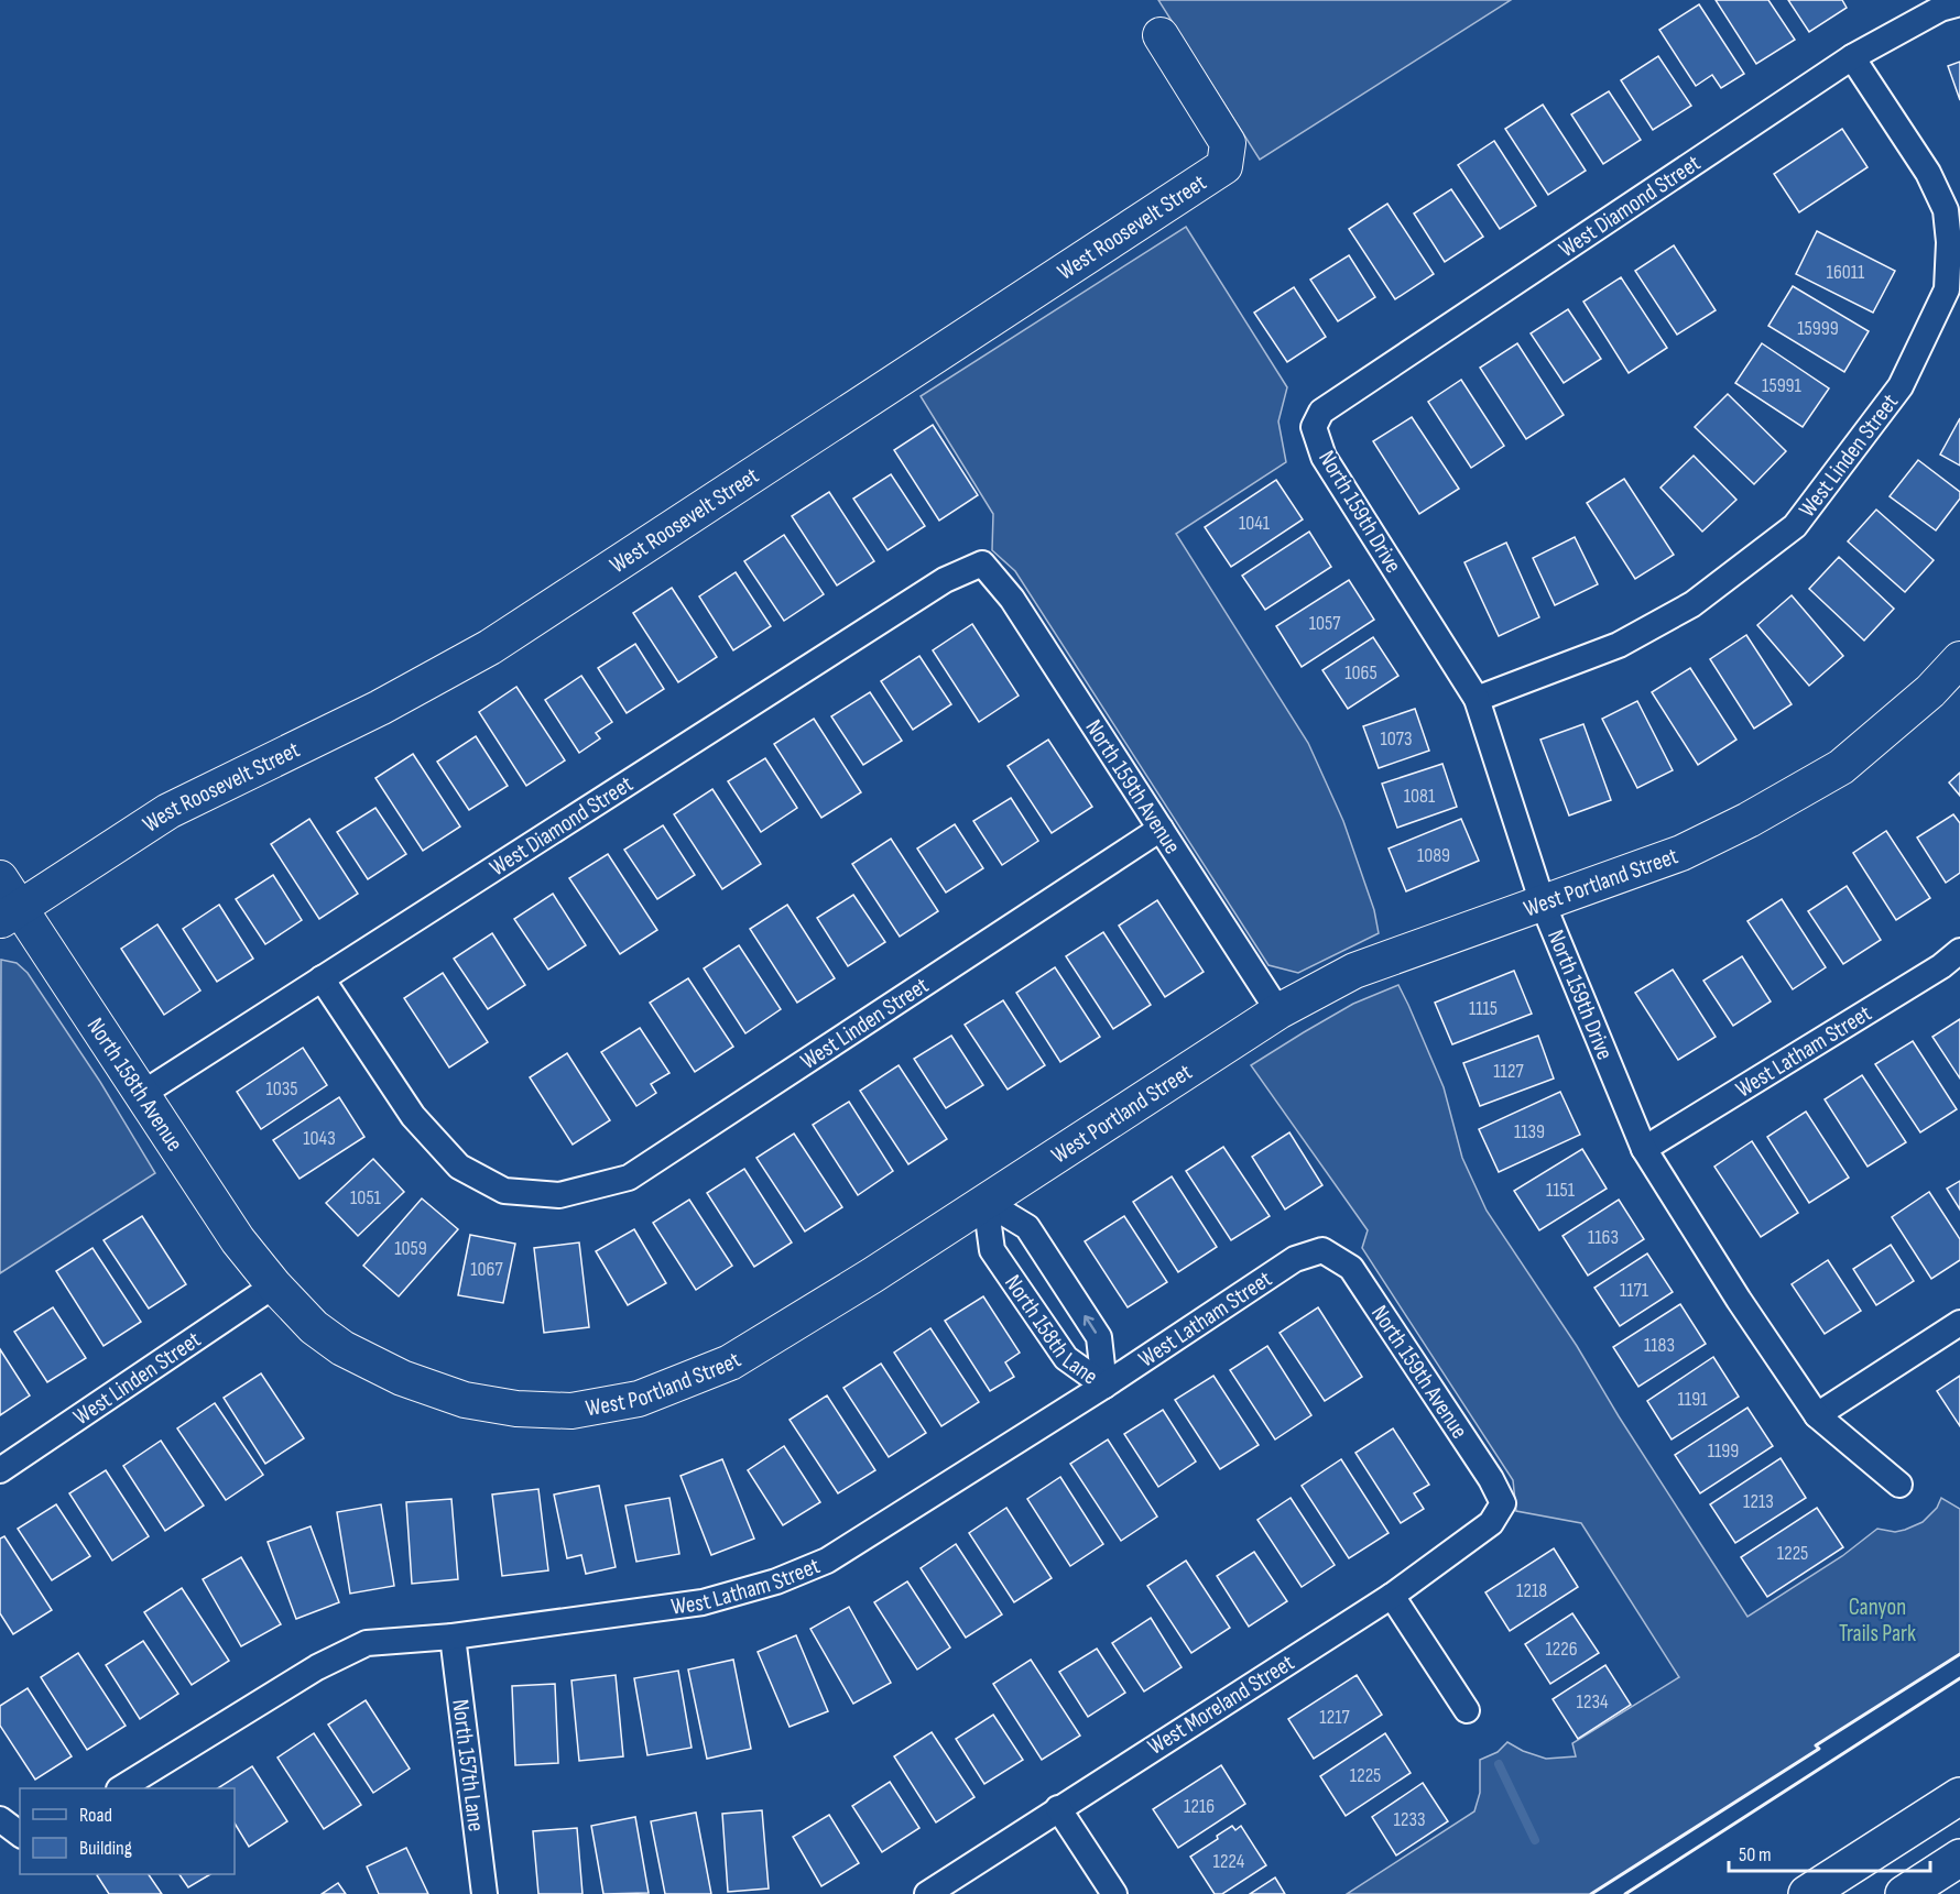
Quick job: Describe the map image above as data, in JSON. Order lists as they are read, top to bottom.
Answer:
{
  "streets": {
    "street": [
      "West Diamond Street",
      "West Roosevelt Street",
      "West Linden Street",
      "North 159th Drive",
      "North 159th Avenue",
      "West Portland Street",
      "West Latham Street",
      "North 158th Avenue",
      "North 158th Lane",
      "West Moreland Street",
      "North 157th Lane"
    ]
  },
  "crossings": [
    ["West Diamond Street", "West Linden Street"],
    ["West Diamond Street", "North 159th Drive"],
    ["West Diamond Street", "North 159th Avenue"],
    ["West Diamond Street", "North 158th Avenue"],
    ["West Roosevelt Street", "North 158th Avenue"],
    ["West Linden Street", "North 159th Drive"],
    ["West Linden Street", "North 159th Avenue"],
    ["West Linden Street", "West Portland Street"],
    ["West Linden Street", "North 158th Avenue"],
    ["North 159th Drive", "West Portland Street"],
    ["North 159th Drive", "West Latham Street"],
    ["North 159th Avenue", "West Portland Street"],
    ["North 159th Avenue", "West Latham Street"],
    ["North 159th Avenue", "West Moreland Street"],
    ["West Portland Street", "North 158th Avenue"],
    ["West Portland Street", "North 158th Lane"],
    ["West Latham Street", "North 158th Lane"],
    ["West Latham Street", "North 157th Lane"]
  ],
  "parks": ["Canyon Trails Park"],
  "house_numbers": [
    "16011",
    "15999",
    "15991",
    "1041",
    "1057",
    "1065",
    "1073",
    "1081",
    "1089",
    "1115",
    "1127",
    "1035",
    "1139",
    "1043",
    "1151",
    "1051",
    "1163",
    "1059",
    "1067",
    "1171",
    "1183",
    "1191",
    "1199",
    "1213",
    "1225",
    "1218",
    "1226",
    "1234",
    "1217",
    "1225",
    "1216",
    "1233",
    "1224"
  ],
  "legend": ["Road", "Building"],
  "scale_bar": "50 m"
}
